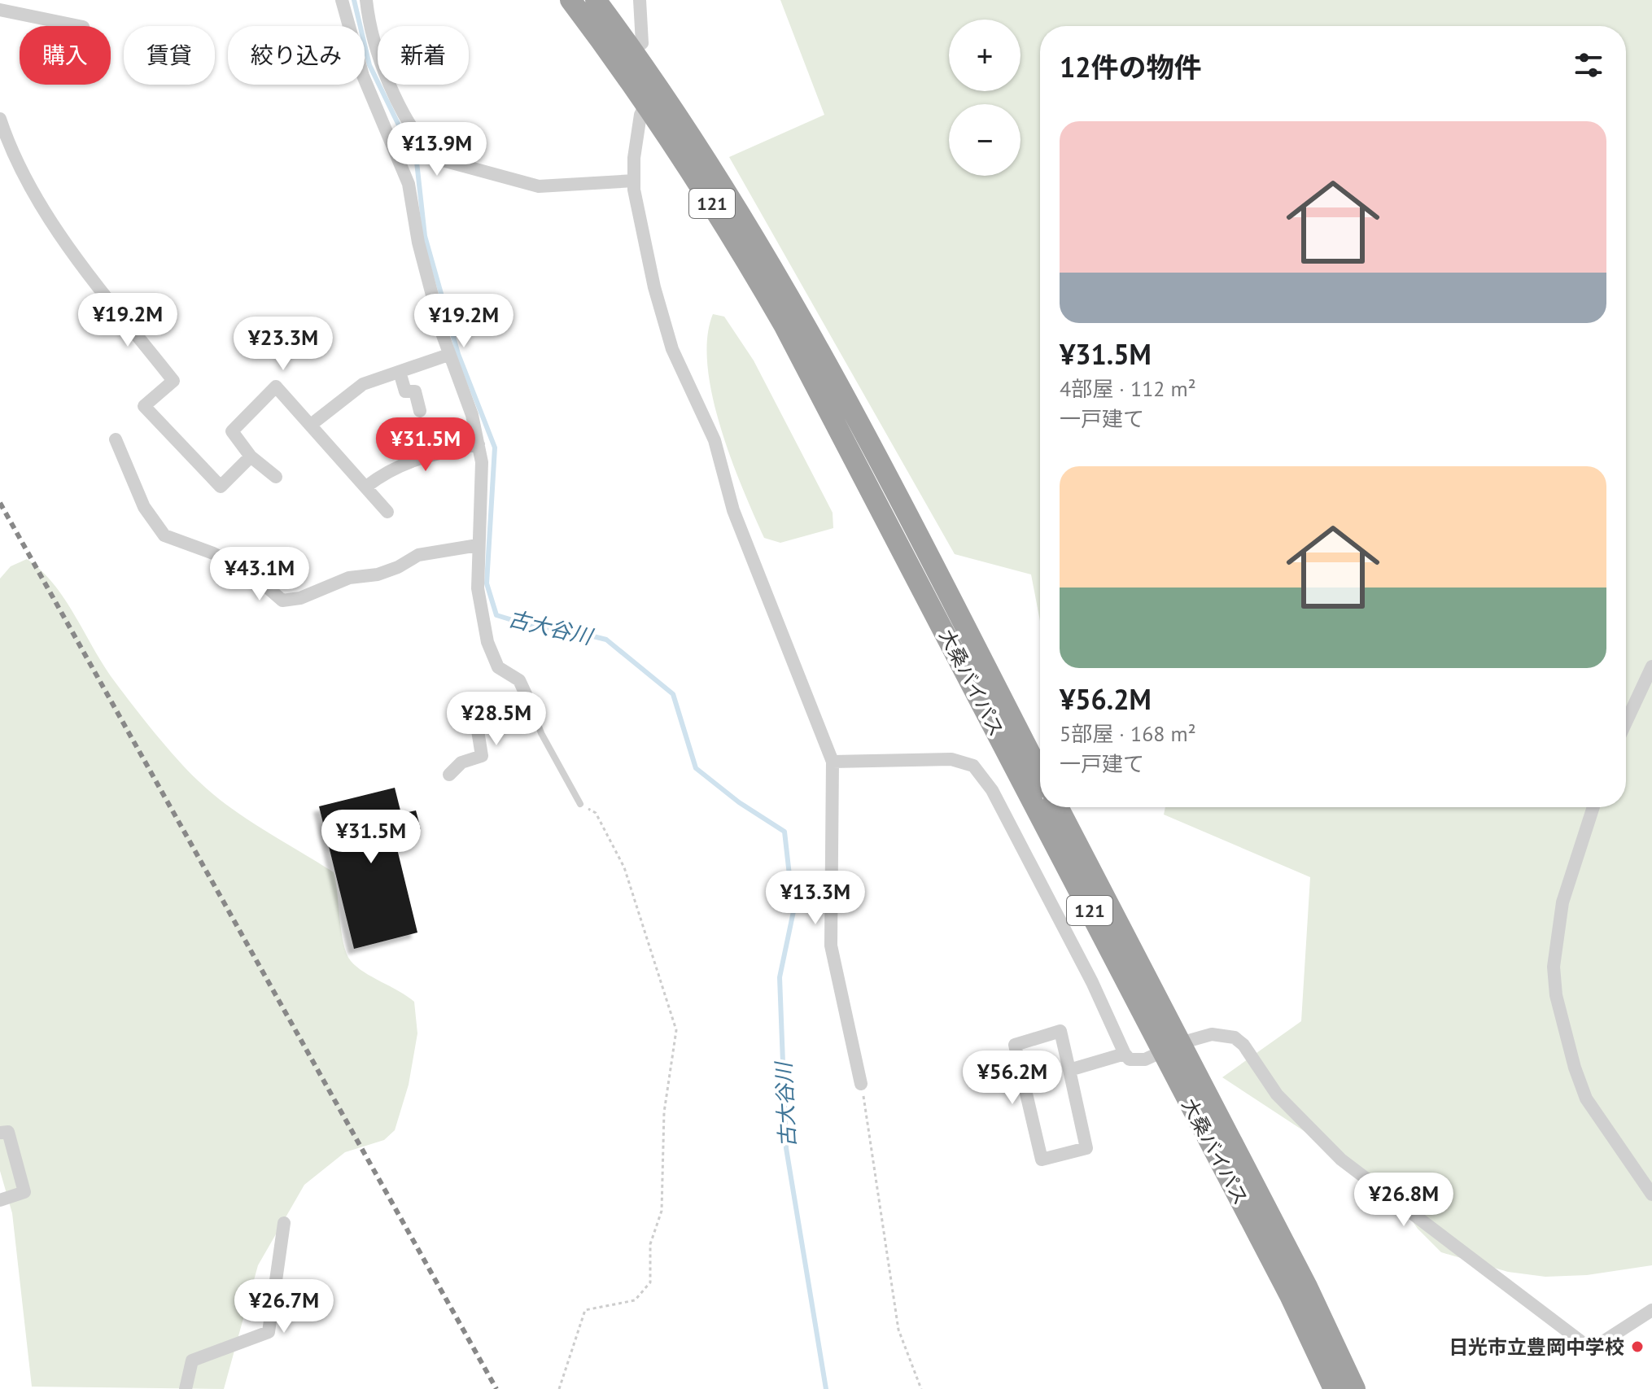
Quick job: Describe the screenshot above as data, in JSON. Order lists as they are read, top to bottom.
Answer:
{
  "streets": {
    "highway": ["121", "大桑バイパス"]
  },
  "water": ["古大谷川"],
  "places": ["日光市立豊岡中学校"],
  "page": {
    "map_buttons": ["+", "−"],
    "chip": [
      "購入",
      "賃貸",
      "絞り込み",
      "新着"
    ],
    "heading": "12件の物件",
    "list": [
      {
        "name": "¥31.5M",
        "note": "4部屋 · 112 m² · 一戸建て"
      },
      {
        "name": "¥56.2M",
        "note": "5部屋 · 168 m² · 一戸建て"
      }
    ],
    "price": [
      "¥13.9M",
      "¥19.2M",
      "¥19.2M",
      "¥23.3M",
      "¥31.5M",
      "¥43.1M",
      "¥28.5M",
      "¥31.5M",
      "¥13.3M",
      "¥56.2M",
      "¥26.8M",
      "¥26.7M"
    ]
  }
}
